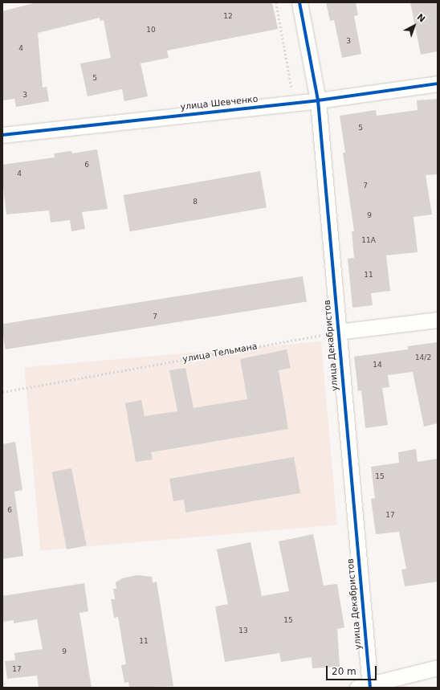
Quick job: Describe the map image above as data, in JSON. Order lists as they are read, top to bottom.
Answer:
{
  "streets": {
    "street": ["улица Шевченко", "улица Декабристов"],
    "path": ["улица Тельмана"]
  },
  "crossings": [
    ["улица Шевченко", "улица Декабристов"],
    ["улица Декабристов", "улица Тельмана"]
  ],
  "house_numbers": [
    "12",
    "10",
    "3",
    "4",
    "5",
    "3",
    "5",
    "6",
    "4",
    "7",
    "8",
    "9",
    "11А",
    "11",
    "7",
    "14/2",
    "14",
    "15",
    "6",
    "17",
    "15",
    "13",
    "11",
    "9",
    "17"
  ],
  "scale_bar": "20 m",
  "north": "top right"
}
